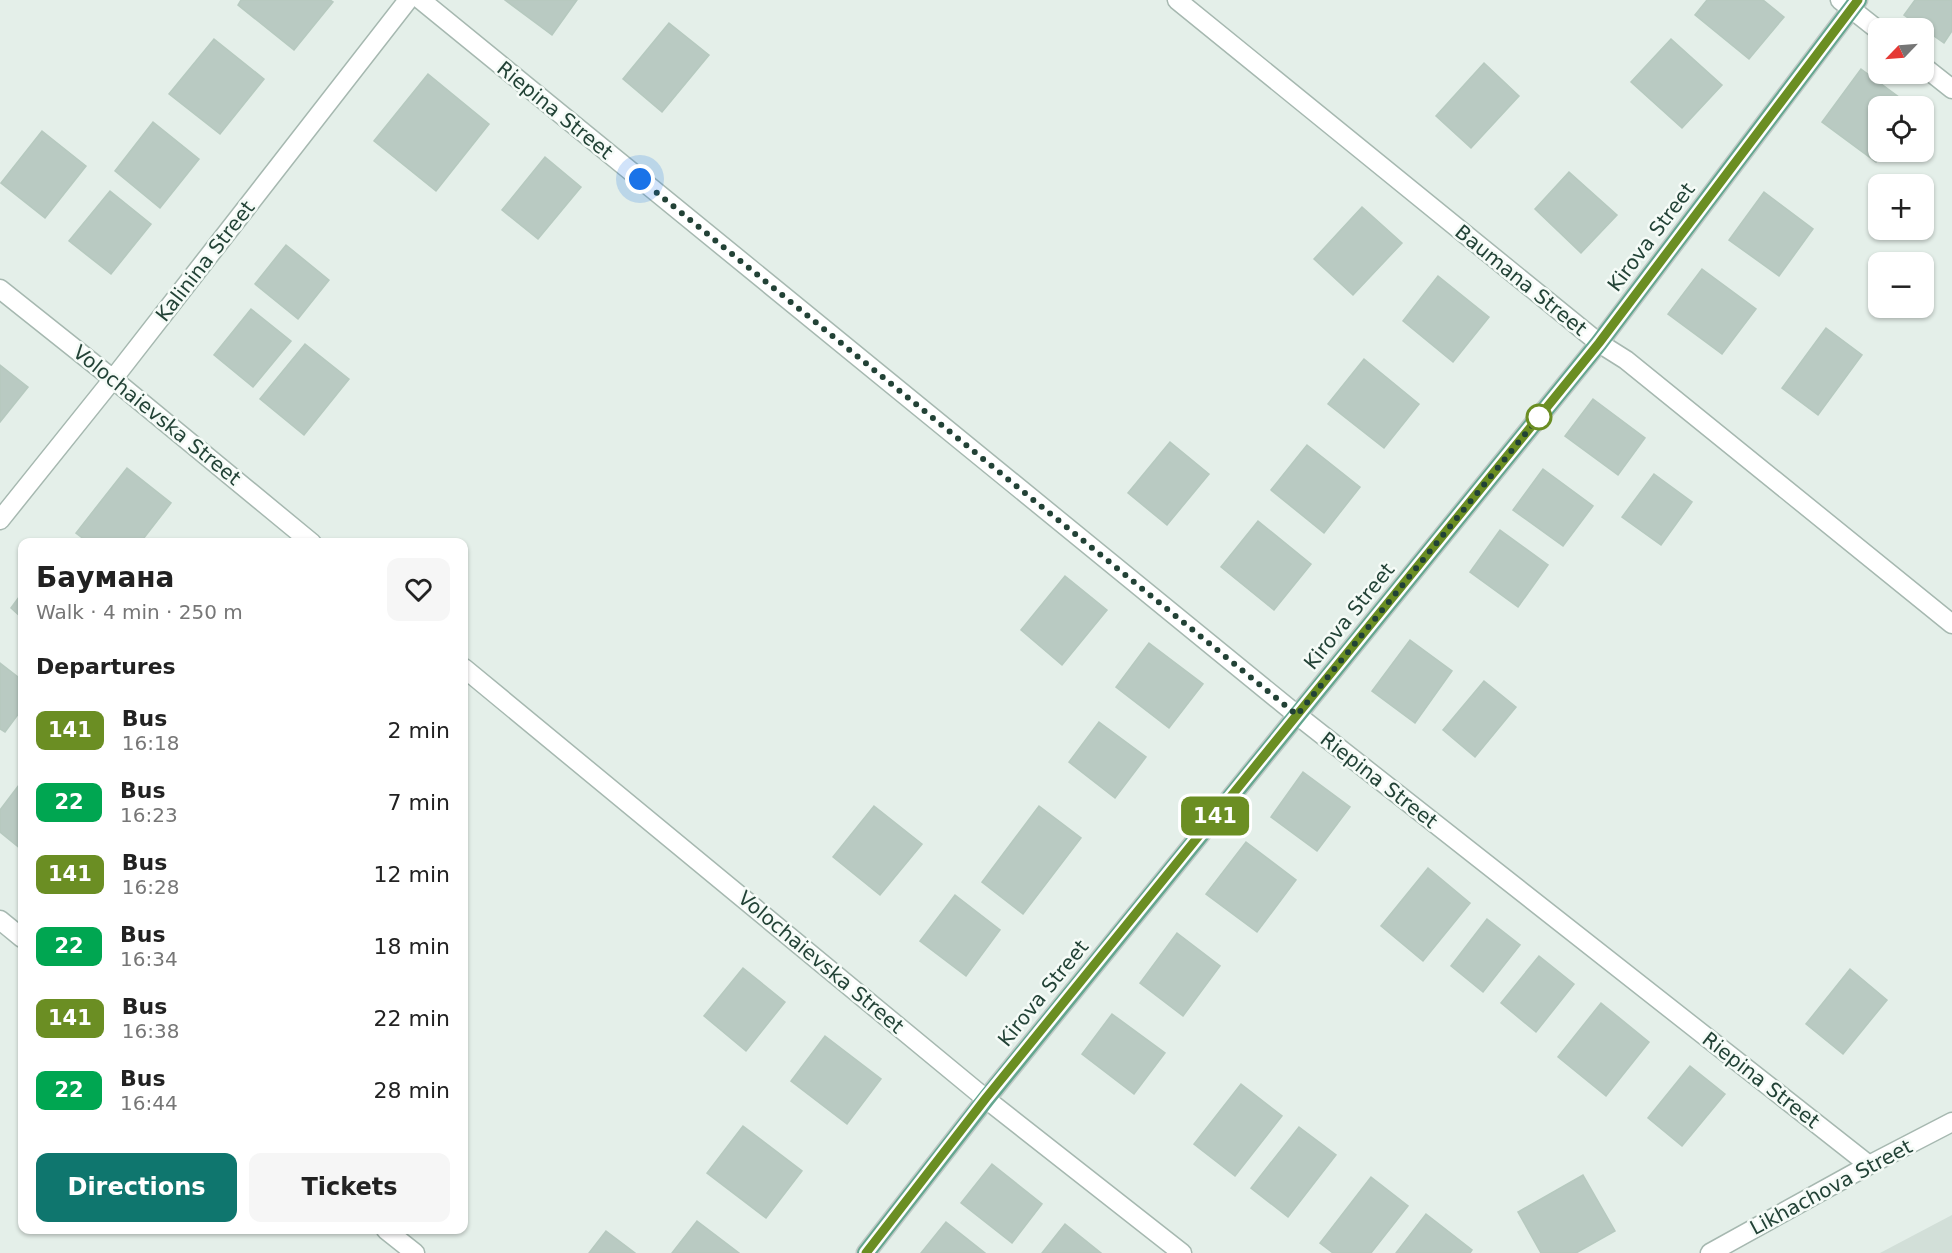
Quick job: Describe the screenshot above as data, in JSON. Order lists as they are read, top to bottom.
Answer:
{
  "streets": {
    "main road": ["Kirova Street"],
    "street": [
      "Riepina Street",
      "Kalinina Street",
      "Baumana Street",
      "Volochaievska Street",
      "Likhachova Street"
    ]
  },
  "crossings": [
    ["Riepina Street", "Kirova Street"],
    ["Riepina Street", "Likhachova Street"],
    ["Kirova Street", "Baumana Street"],
    ["Kirova Street", "Volochaievska Street"],
    ["Kalinina Street", "Volochaievska Street"]
  ],
  "lines": ["bus line 141"],
  "north": "bottom left",
  "page": {
    "on_map": "141",
    "map_buttons": ["+", "−"],
    "heading": [
      ["Баумана", "Walk · 4 min · 250 m"],
      "Departures"
    ],
    "list": [
      {
        "mark": "141",
        "name": "Bus",
        "note": "16:18",
        "value": "2 min"
      },
      {
        "mark": "22",
        "name": "Bus",
        "note": "16:23",
        "value": "7 min"
      },
      {
        "mark": "141",
        "name": "Bus",
        "note": "16:28",
        "value": "12 min"
      },
      {
        "mark": "22",
        "name": "Bus",
        "note": "16:34",
        "value": "18 min"
      },
      {
        "mark": "141",
        "name": "Bus",
        "note": "16:38",
        "value": "22 min"
      },
      {
        "mark": "22",
        "name": "Bus",
        "note": "16:44",
        "value": "28 min"
      }
    ],
    "buttons": ["Directions", "Tickets"]
  }
}
